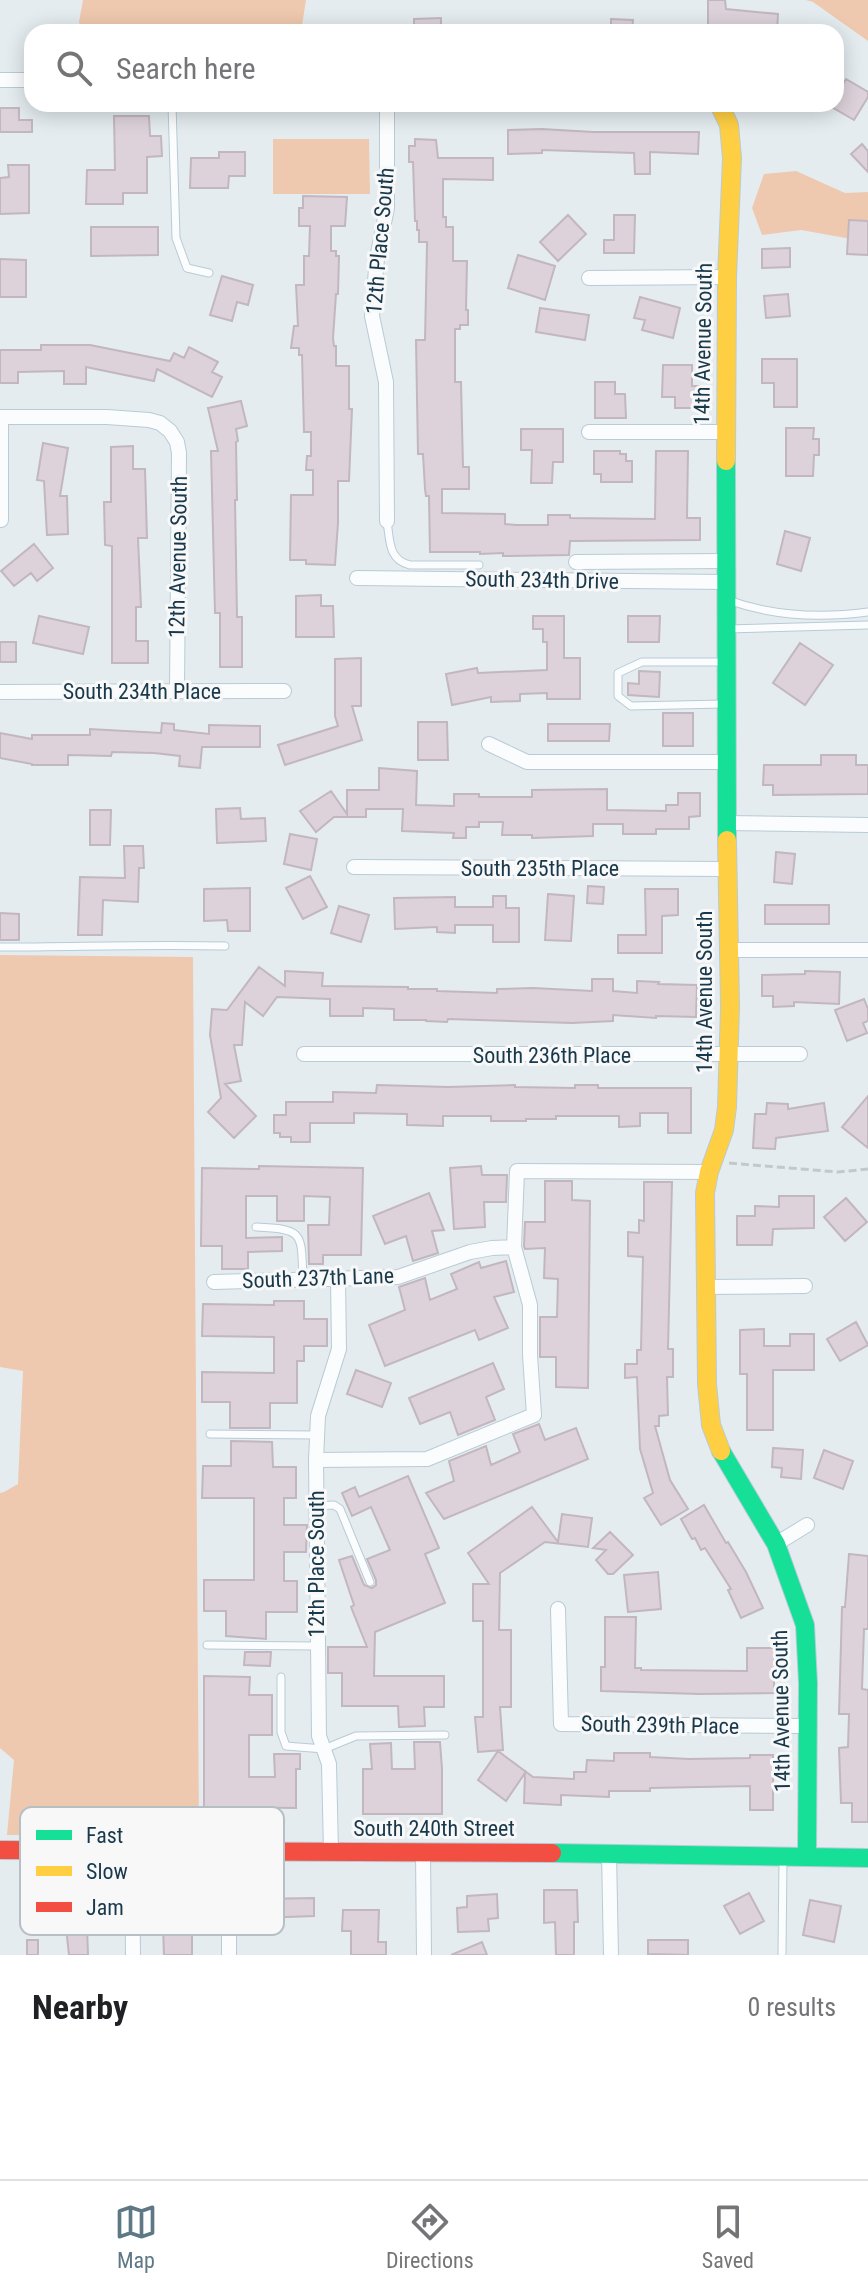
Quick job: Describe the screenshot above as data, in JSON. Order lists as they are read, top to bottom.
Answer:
{
  "streets": {
    "street": [
      "12th Place South",
      "14th Avenue South",
      "12th Avenue South",
      "South 234th Drive",
      "South 234th Place",
      "South 235th Place",
      "South 236th Place",
      "South 237th Lane",
      "South 239th Place",
      "South 240th Street"
    ]
  },
  "crossings": [
    ["12th Place South", "South 237th Lane"],
    ["12th Place South", "South 240th Street"],
    ["14th Avenue South", "South 234th Drive"],
    ["14th Avenue South", "South 235th Place"],
    ["14th Avenue South", "South 236th Place"],
    ["14th Avenue South", "South 239th Place"],
    ["14th Avenue South", "South 240th Street"],
    ["12th Avenue South", "South 234th Place"]
  ],
  "legend": ["Fast", "Slow", "Jam"],
  "page": {
    "search": "Search here",
    "heading": ["Nearby", "0 results"],
    "nav": ["Map", "Directions", "Saved"]
  }
}
